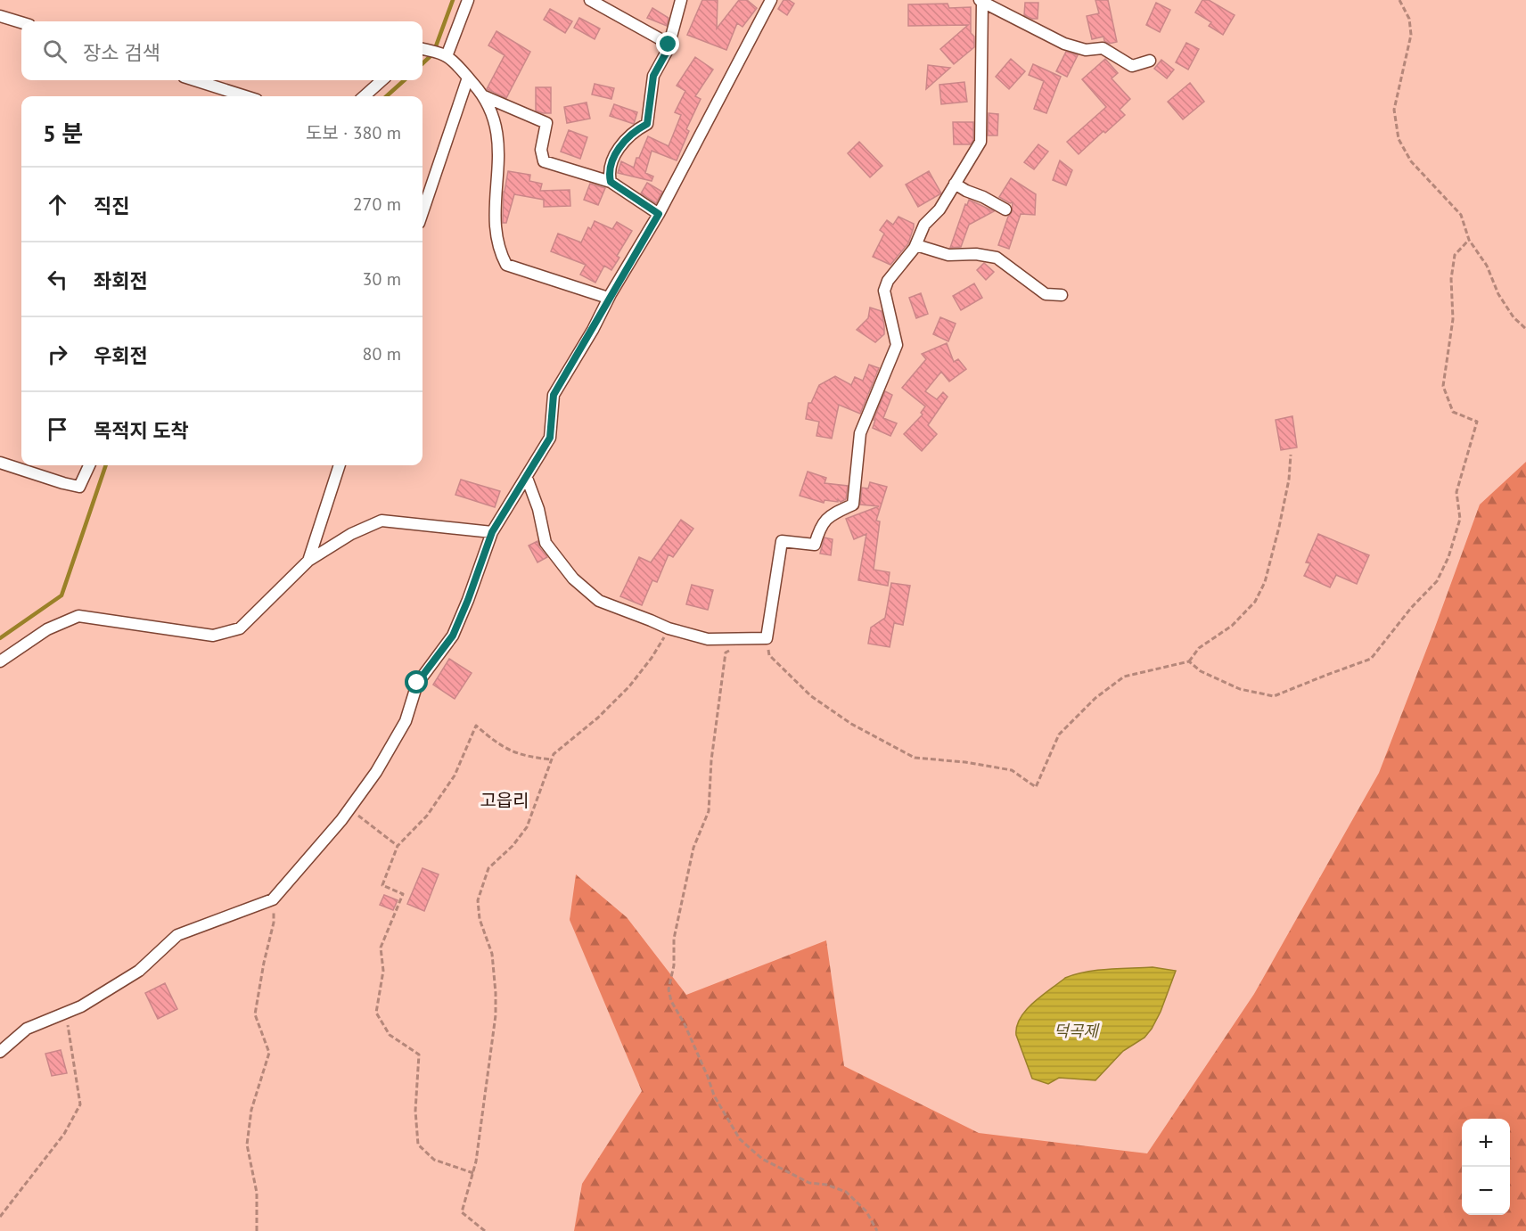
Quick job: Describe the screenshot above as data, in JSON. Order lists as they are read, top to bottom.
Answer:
{
  "districts": ["고읍리"],
  "water": ["덕곡제"],
  "page": {
    "search": "장소 검색",
    "heading": ["5 분", "도보 · 380 m"],
    "list": [
      ["직진", "270 m"],
      ["좌회전", "30 m"],
      ["우회전", "80 m"],
      "목적지 도착"
    ],
    "map_buttons": ["+", "−"]
  }
}
